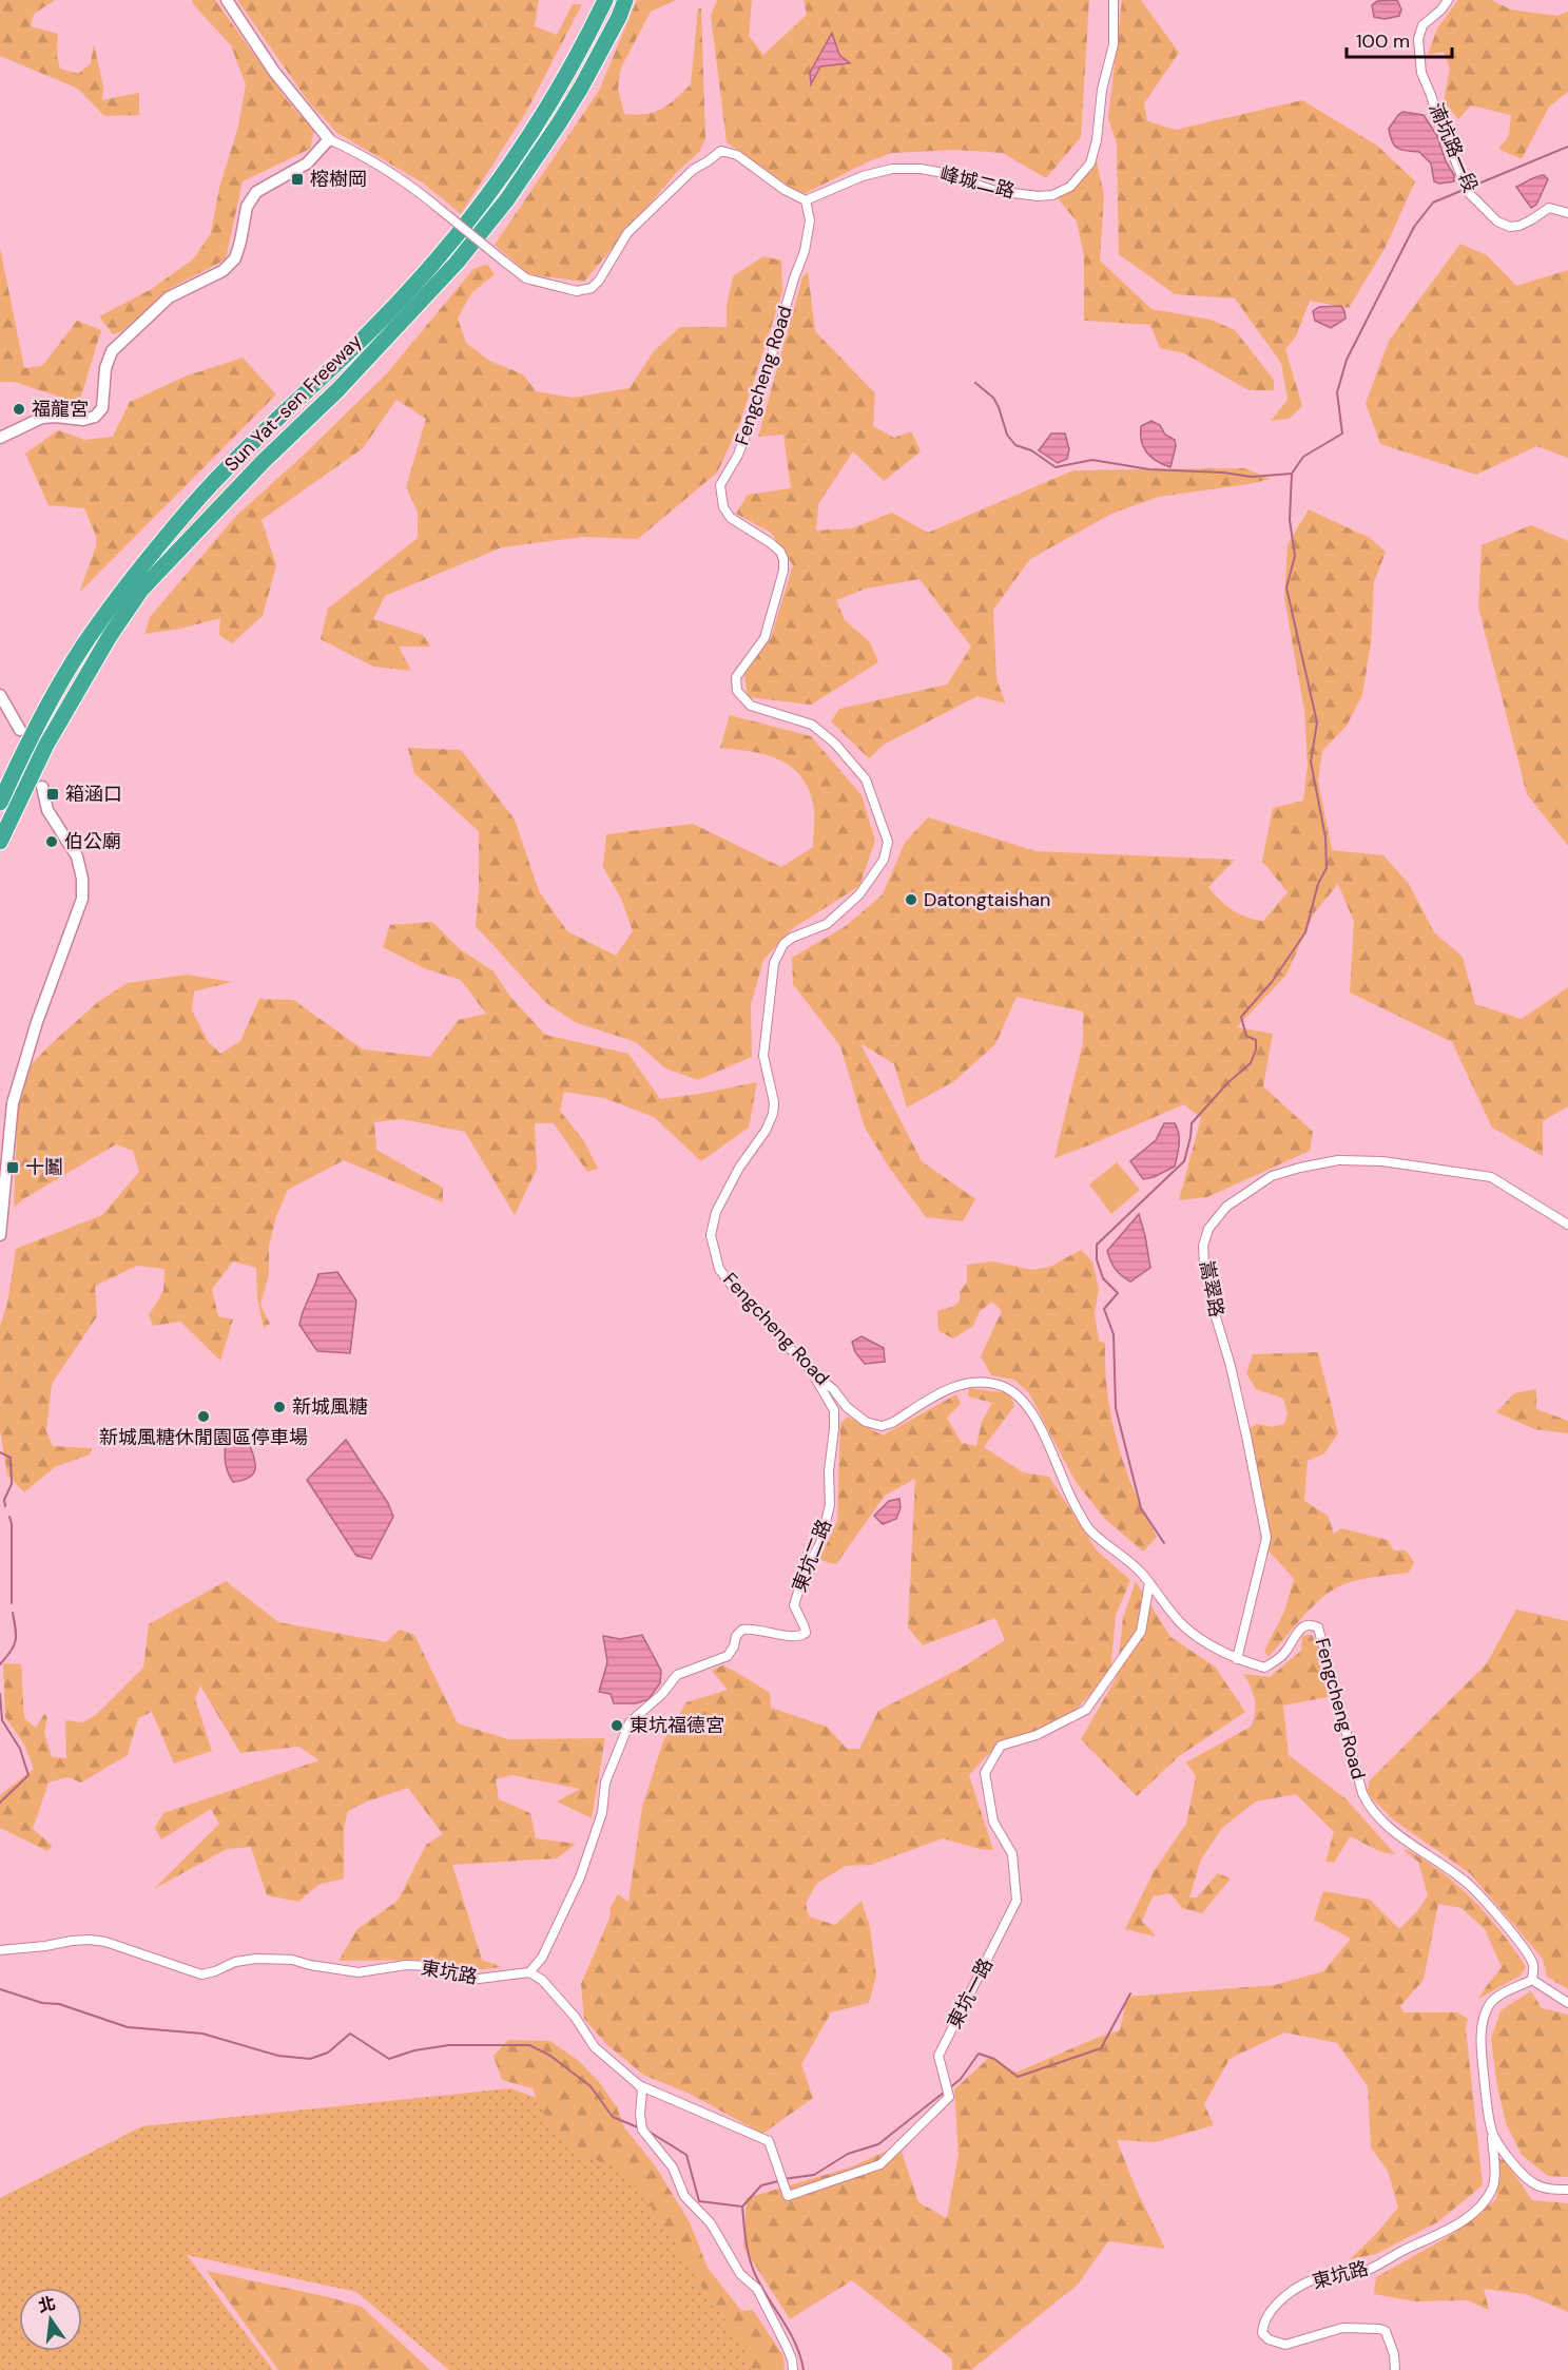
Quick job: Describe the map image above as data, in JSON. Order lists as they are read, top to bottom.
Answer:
{
  "streets": {
    "highway": ["Sun Yat-sen Freeway"],
    "street": [
      "湳坑路一段",
      "峰城二路",
      "Fengcheng Road",
      "嵩翠路",
      "東坑二路",
      "東坑路",
      "東坑一路"
    ]
  },
  "crossings": [
    ["峰城二路", "Fengcheng Road"],
    ["Fengcheng Road", "嵩翠路"],
    ["Fengcheng Road", "東坑二路"],
    ["Fengcheng Road", "東坑一路"],
    ["東坑二路", "東坑路"]
  ],
  "places": {
    "transit": ["榕樹岡", "箱涵口", "十鬮"],
    "other": [
      "福龍宮",
      "伯公廟",
      "Datongtaishan",
      "新城風糖",
      "新城風糖休閒園區停車場",
      "東坑福德宮"
    ]
  },
  "scale_bar": "100 m",
  "north": "top"
}
